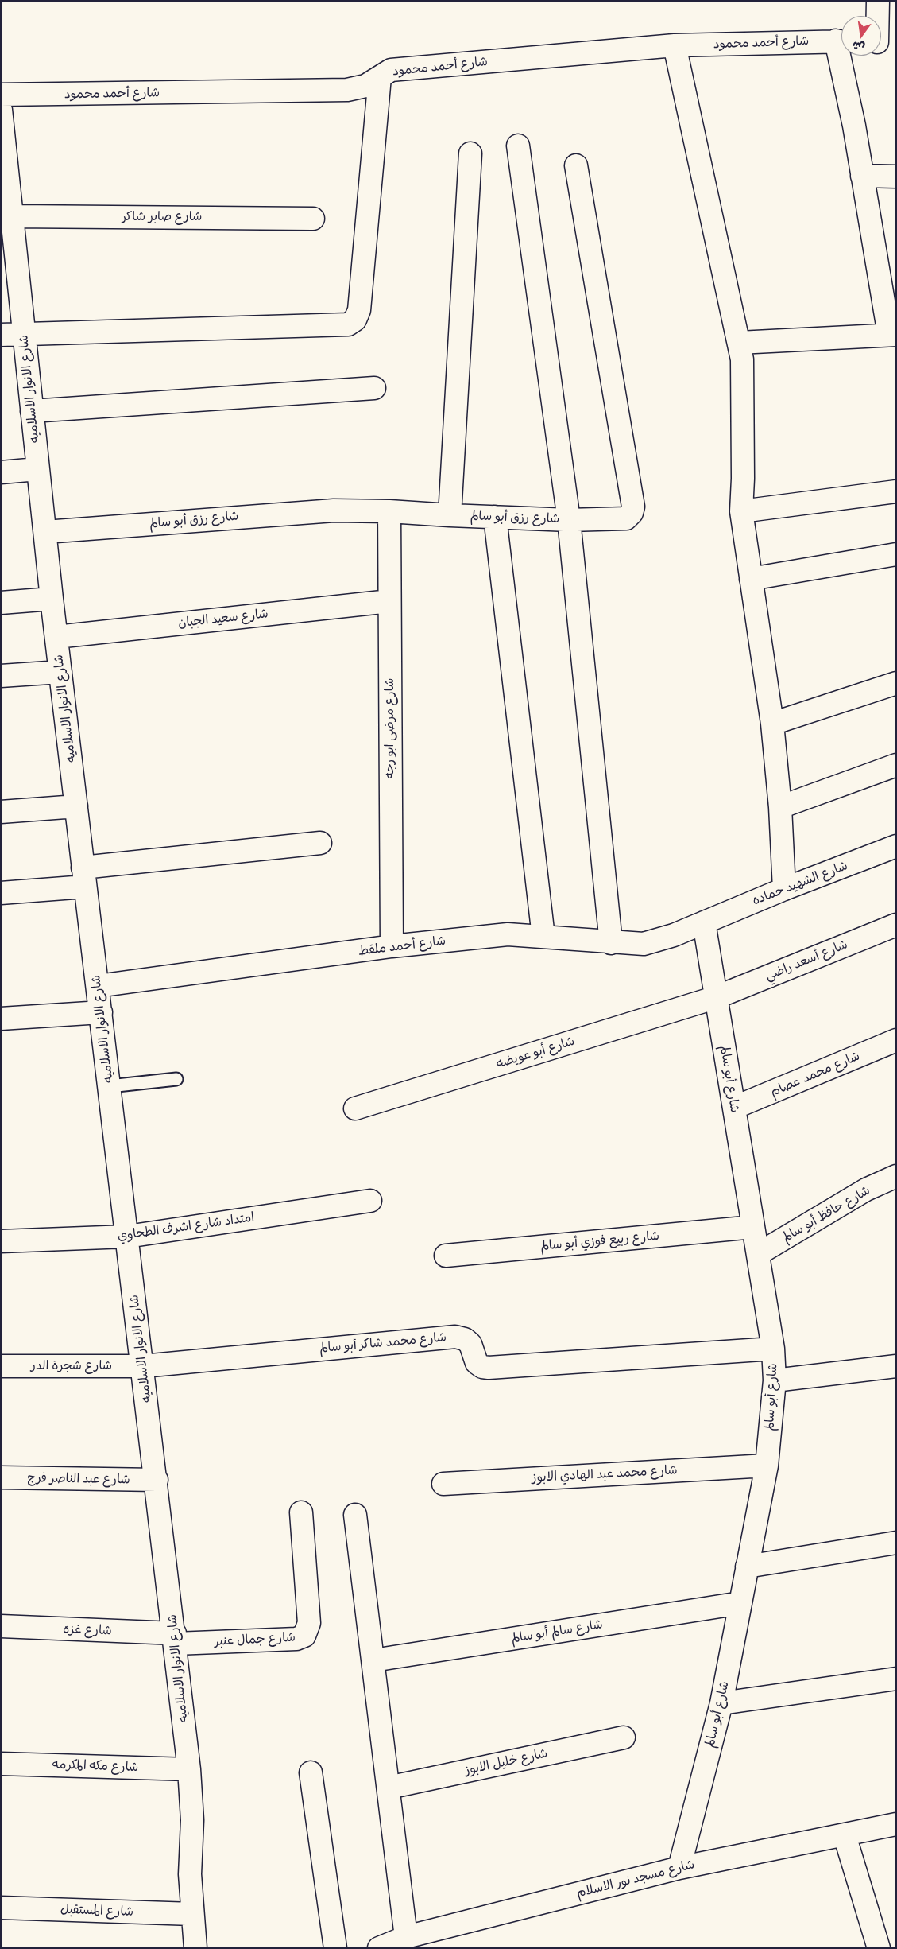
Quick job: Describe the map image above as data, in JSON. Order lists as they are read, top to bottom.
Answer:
{
  "streets": {
    "street": [
      "شارع أحمد محمود",
      "شارع صابر شاكر",
      "شارع الانوار الاسلاميه",
      "شارع رزق أبو سالم",
      "شارع سعيد الجبان",
      "شارع مرضى ابو رجه",
      "شارع الشهيد حماده",
      "شارع أحمد ملقط",
      "شارع أسعد راضي",
      "شارع أبو عويضه",
      "شارع محمد عصام",
      "شارع أبو سالم",
      "شارع حافظ أبو سالم",
      "امتداد شارع اشرف الطحاوي",
      "شارع ربيع فوزي أبو سالم",
      "شارع محمد شاكر أبو سالم",
      "شارع شجرة الدر",
      "شارع محمد عبد الهادي الابوز",
      "شارع عبد الناصر فرج",
      "شارع غزه",
      "شارع سالم أبو سالم",
      "شارع جمال عنبر",
      "شارع خليل الابوز",
      "شارع مكه المكرمه",
      "شارع مسجد نور الاسلام",
      "شارع المستقبل"
    ]
  },
  "crossings": [
    ["شارع صابر شاكر", "شارع الانوار الاسلاميه"],
    ["شارع الانوار الاسلاميه", "شارع رزق أبو سالم"],
    ["شارع الانوار الاسلاميه", "شارع سعيد الجبان"],
    ["شارع الانوار الاسلاميه", "شارع أحمد ملقط"],
    ["شارع الانوار الاسلاميه", "امتداد شارع اشرف الطحاوي"],
    ["شارع الانوار الاسلاميه", "شارع محمد شاكر أبو سالم"],
    ["شارع الانوار الاسلاميه", "شارع شجرة الدر"],
    ["شارع الانوار الاسلاميه", "شارع عبد الناصر فرج"],
    ["شارع الانوار الاسلاميه", "شارع غزه"],
    ["شارع الانوار الاسلاميه", "شارع جمال عنبر"],
    ["شارع الانوار الاسلاميه", "شارع مكه المكرمه"],
    ["شارع الانوار الاسلاميه", "شارع المستقبل"],
    ["شارع رزق أبو سالم", "شارع مرضى ابو رجه"],
    ["شارع سعيد الجبان", "شارع مرضى ابو رجه"],
    ["شارع مرضى ابو رجه", "شارع أحمد ملقط"],
    ["شارع الشهيد حماده", "شارع أحمد ملقط"],
    ["شارع الشهيد حماده", "شارع أبو سالم"],
    ["شارع أحمد ملقط", "شارع أبو سالم"],
    ["شارع أسعد راضي", "شارع أبو عويضه"],
    ["شارع أسعد راضي", "شارع أبو سالم"],
    ["شارع أبو عويضه", "شارع أبو سالم"],
    ["شارع محمد عصام", "شارع أبو سالم"],
    ["شارع أبو سالم", "شارع حافظ أبو سالم"],
    ["شارع أبو سالم", "شارع ربيع فوزي أبو سالم"],
    ["شارع أبو سالم", "شارع محمد شاكر أبو سالم"],
    ["شارع أبو سالم", "شارع محمد عبد الهادي الابوز"],
    ["شارع أبو سالم", "شارع سالم أبو سالم"],
    ["شارع أبو سالم", "شارع مسجد نور الاسلام"],
    ["شارع محمد شاكر أبو سالم", "شارع شجرة الدر"],
    ["شارع غزه", "شارع جمال عنبر"]
  ],
  "north": "bottom"
}
